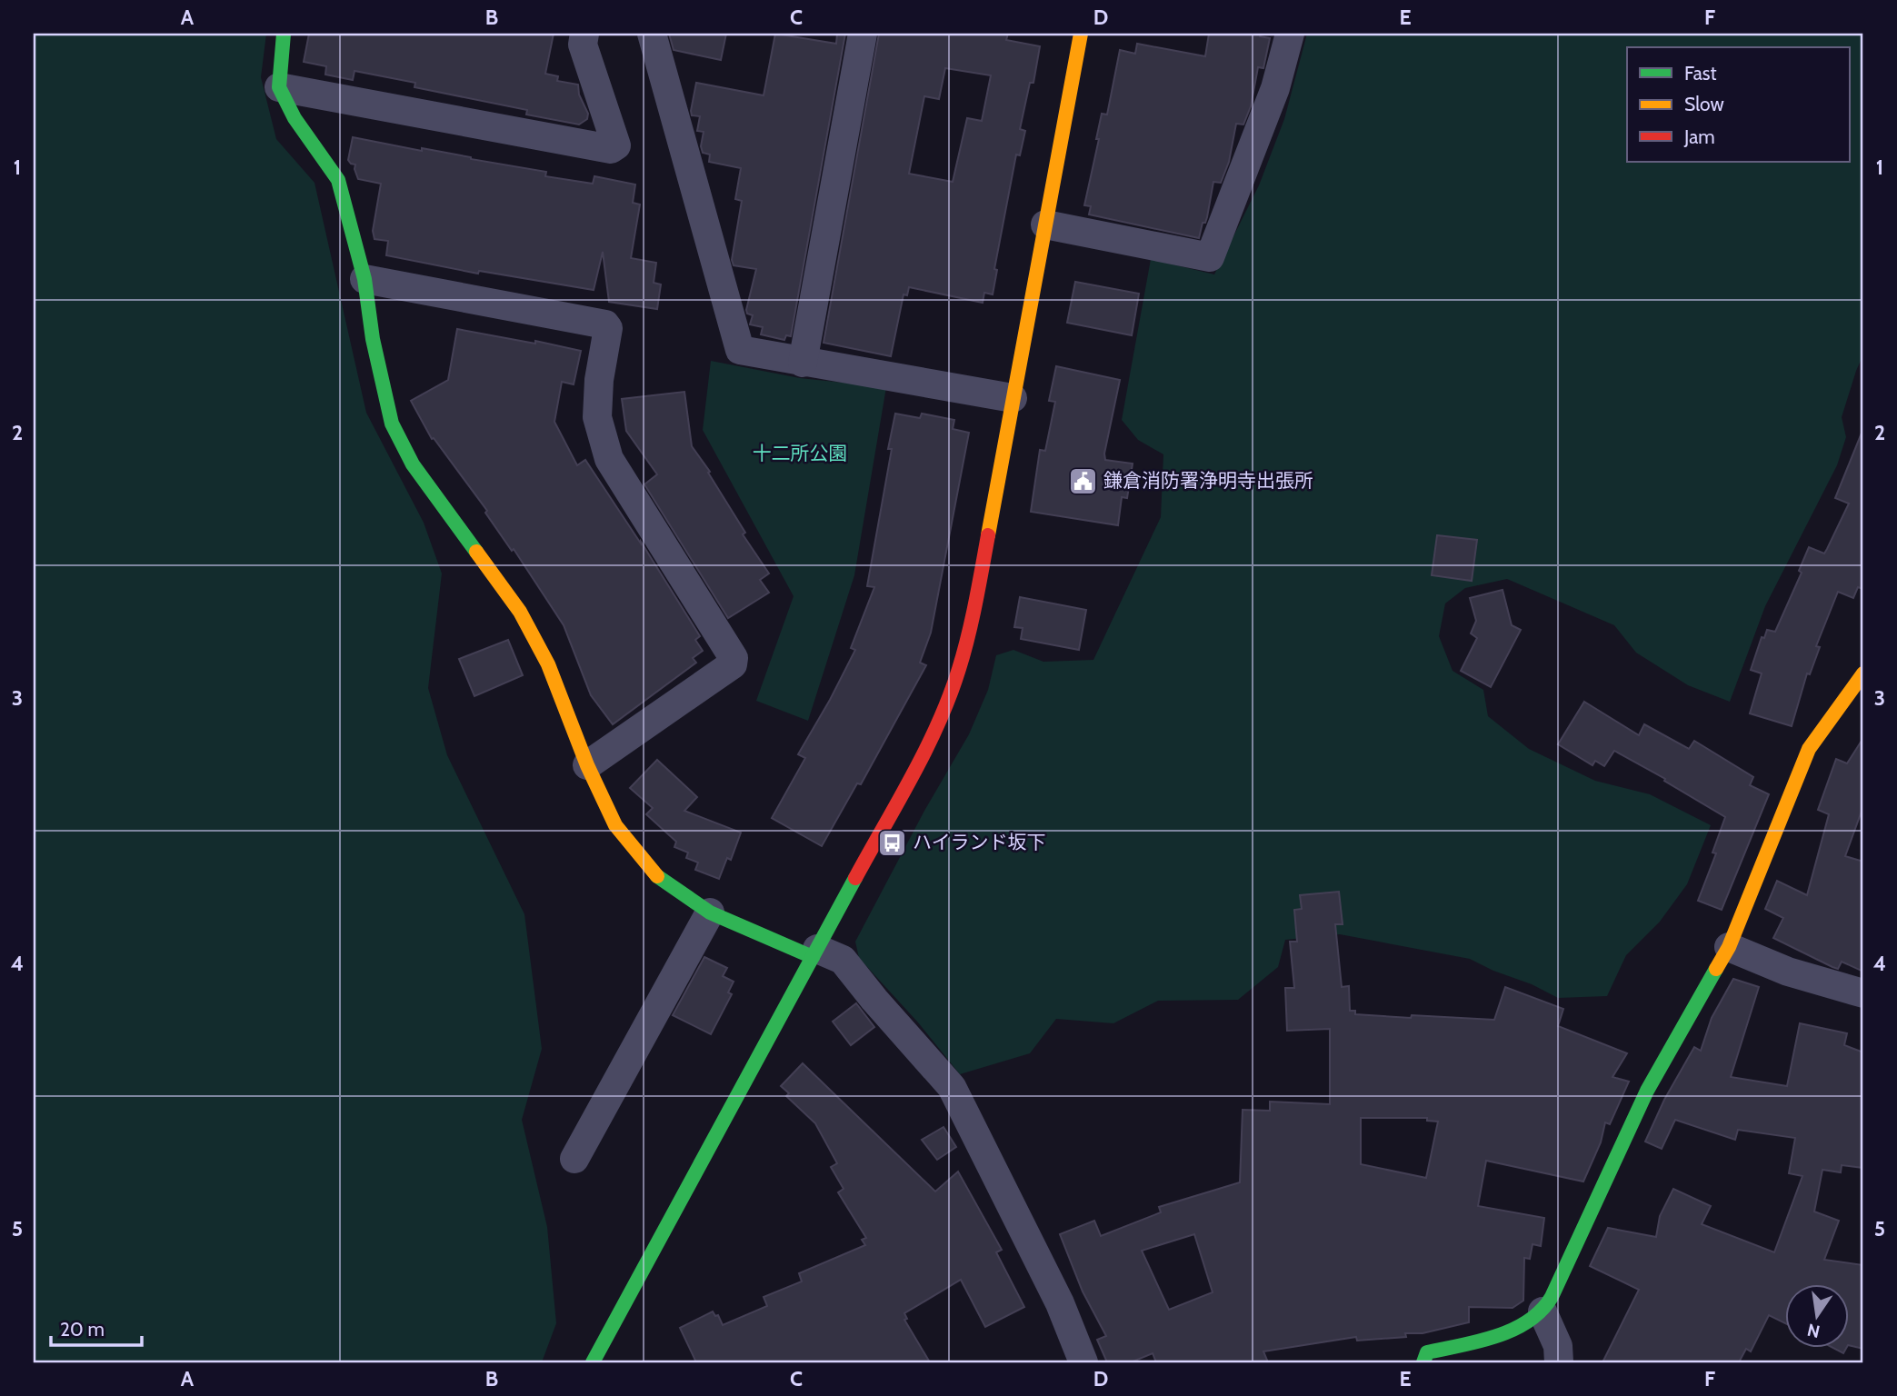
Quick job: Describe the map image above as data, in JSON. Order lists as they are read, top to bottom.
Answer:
{
  "parks": ["十二所公園"],
  "places": {
    "public building": ["鎌倉消防署浄明寺出張所"],
    "bus stop": ["ハイランド坂下"]
  },
  "legend": ["Fast", "Slow", "Jam"],
  "scale_bar": "20 m",
  "north": "bottom",
  "grid": {
    "columns": [
      "A",
      "B",
      "C",
      "D",
      "E",
      "F"
    ],
    "rows": [
      "1",
      "2",
      "3",
      "4",
      "5"
    ]
  }
}
